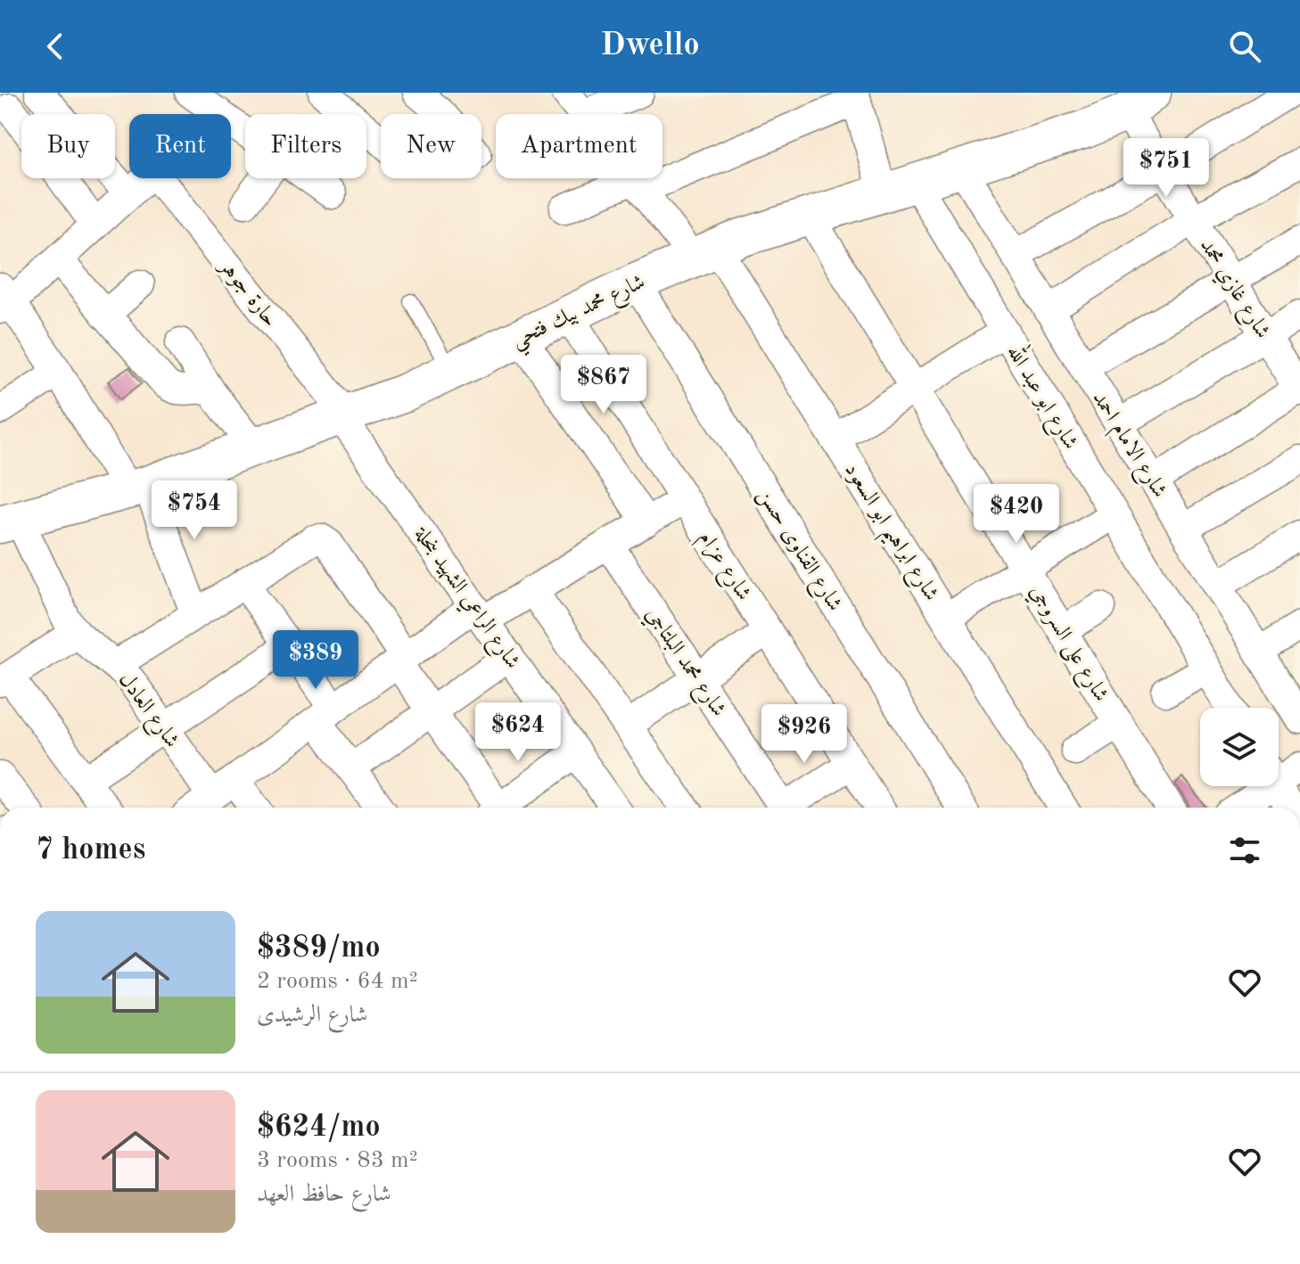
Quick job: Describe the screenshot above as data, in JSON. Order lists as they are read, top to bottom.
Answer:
{
  "streets": {
    "street": [
      "شارع غازي محمد",
      "حارة جوهر",
      "شارع محمد بيك فتحي",
      "شارع ابو عبد الله",
      "شارع الامام احمد",
      "شارع ابراهيم ابو السعود",
      "شارع القناوى حسن",
      "شارع عزام",
      "شارع الراعي الشهيد بنحلة",
      "شارع على السروجي",
      "شارع محمد البلتاجي",
      "شارع العادل"
    ]
  },
  "crossings": [
    ["شارع غازي محمد", "شارع محمد بيك فتحي"],
    ["حارة جوهر", "شارع محمد بيك فتحي"],
    ["حارة جوهر", "شارع الراعي الشهيد بنحلة"],
    ["شارع محمد بيك فتحي", "شارع ابو عبد الله"],
    ["شارع محمد بيك فتحي", "شارع الامام احمد"],
    ["شارع محمد بيك فتحي", "شارع ابراهيم ابو السعود"],
    ["شارع محمد بيك فتحي", "شارع القناوى حسن"],
    ["شارع محمد بيك فتحي", "شارع عزام"],
    ["شارع محمد بيك فتحي", "شارع الراعي الشهيد بنحلة"],
    ["شارع محمد بيك فتحي", "شارع على السروجي"],
    ["شارع محمد بيك فتحي", "شارع العادل"]
  ],
  "page": {
    "header": "Dwello",
    "chip": [
      "Buy",
      "Rent",
      "Filters",
      "New",
      "Apartment"
    ],
    "price": [
      "$751",
      "$867",
      "$754",
      "$420",
      "$389",
      "$624",
      "$926"
    ],
    "heading": "7 homes",
    "list": [
      {
        "name": "$389/mo",
        "note": "2 rooms · 64 m² · شارع الرشيدى"
      },
      {
        "name": "$624/mo",
        "note": "3 rooms · 83 m² · شارع حافظ العهد"
      }
    ]
  }
}
